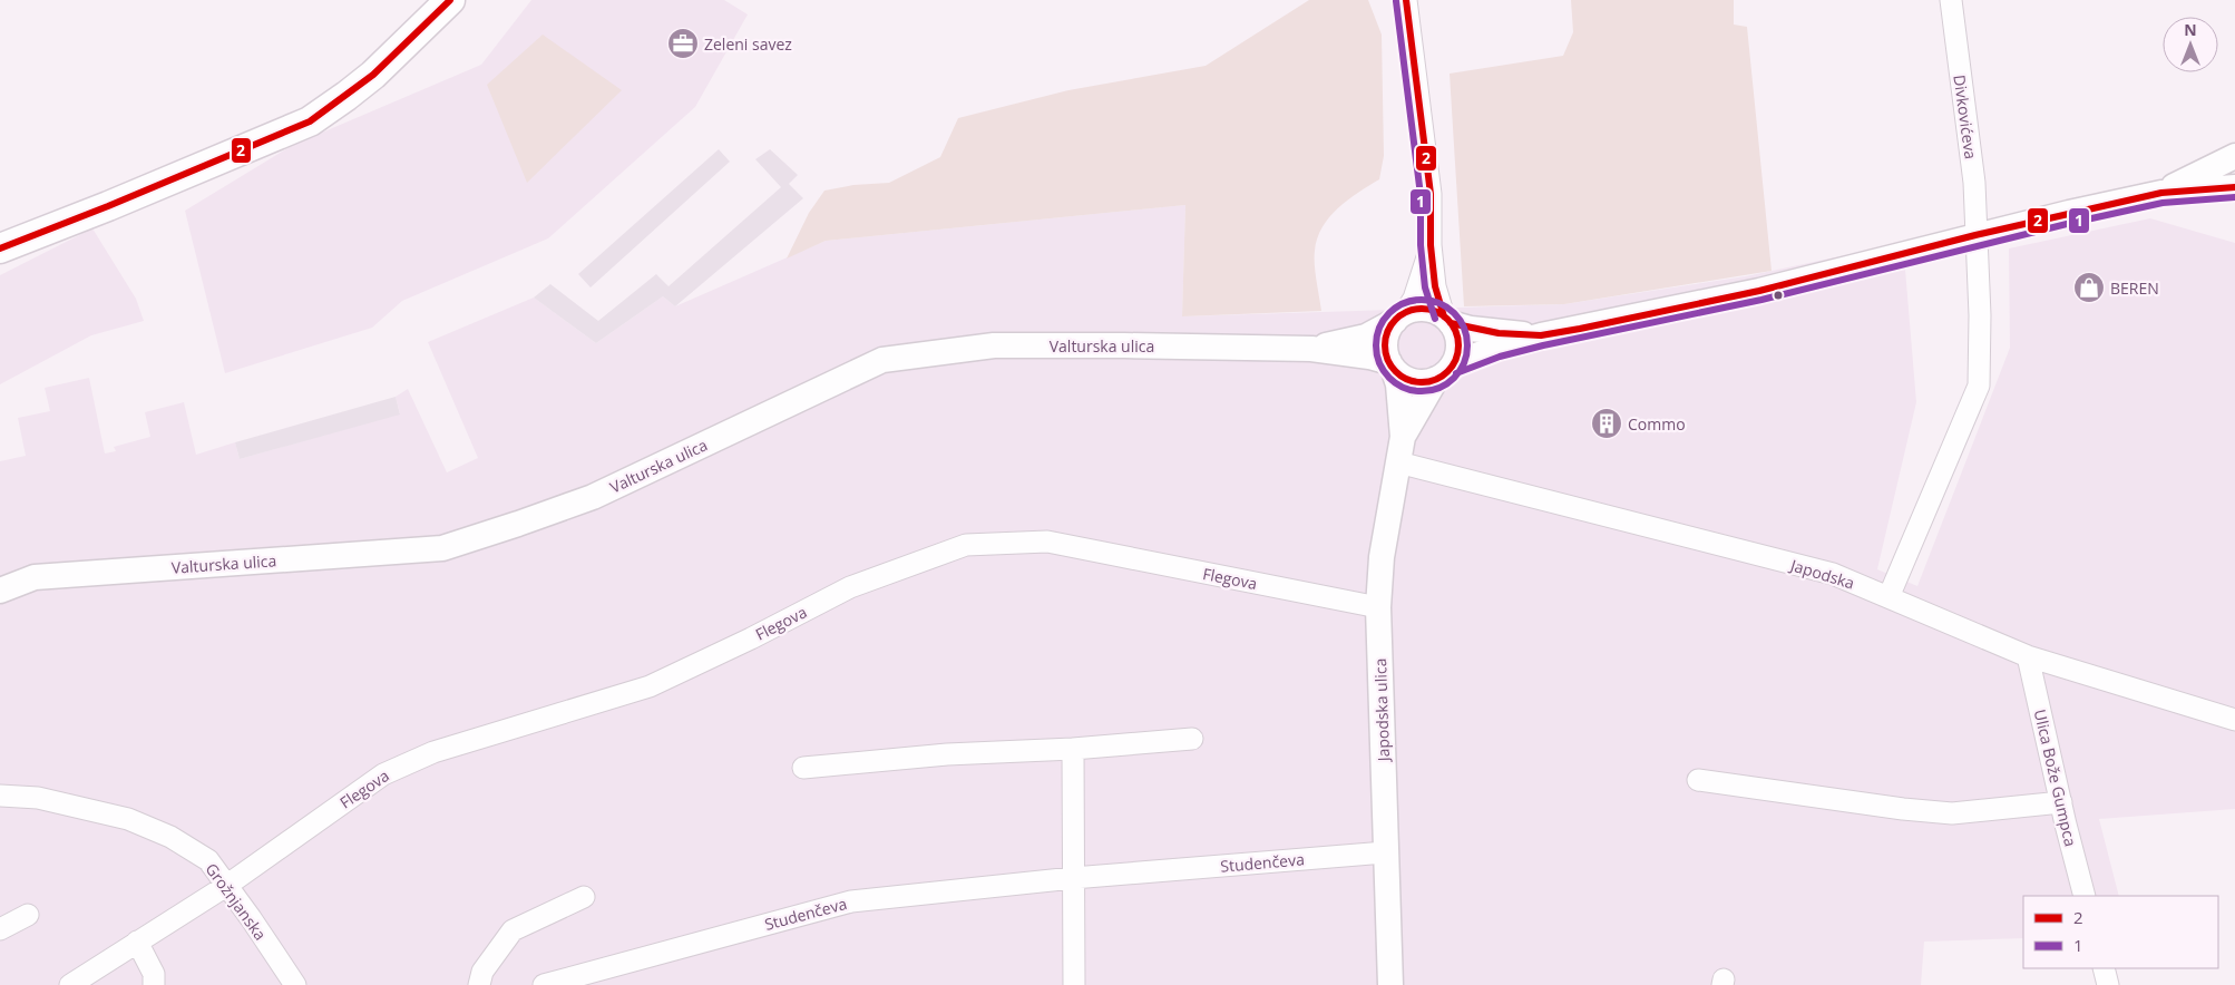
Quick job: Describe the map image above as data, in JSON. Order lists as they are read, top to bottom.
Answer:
{
  "streets": {
    "street": [
      "Divkovićeva",
      "Valturska ulica",
      "Japodska",
      "Flegova",
      "Japodska ulica",
      "Ulica Bože Gumpca",
      "Studenčeva",
      "Grožnjanska"
    ]
  },
  "crossings": [
    ["Divkovićeva", "Japodska"],
    ["Valturska ulica", "Japodska ulica"],
    ["Japodska", "Japodska ulica"],
    ["Japodska", "Ulica Bože Gumpca"],
    ["Flegova", "Japodska ulica"],
    ["Flegova", "Grožnjanska"],
    ["Japodska ulica", "Studenčeva"]
  ],
  "places": {
    "office": ["Zeleni savez"],
    "shop": ["BEREN"],
    "building": ["Commo"]
  },
  "lines": ["transit line 2", "transit line 1"],
  "legend": ["2", "1"],
  "north": "top"
}
